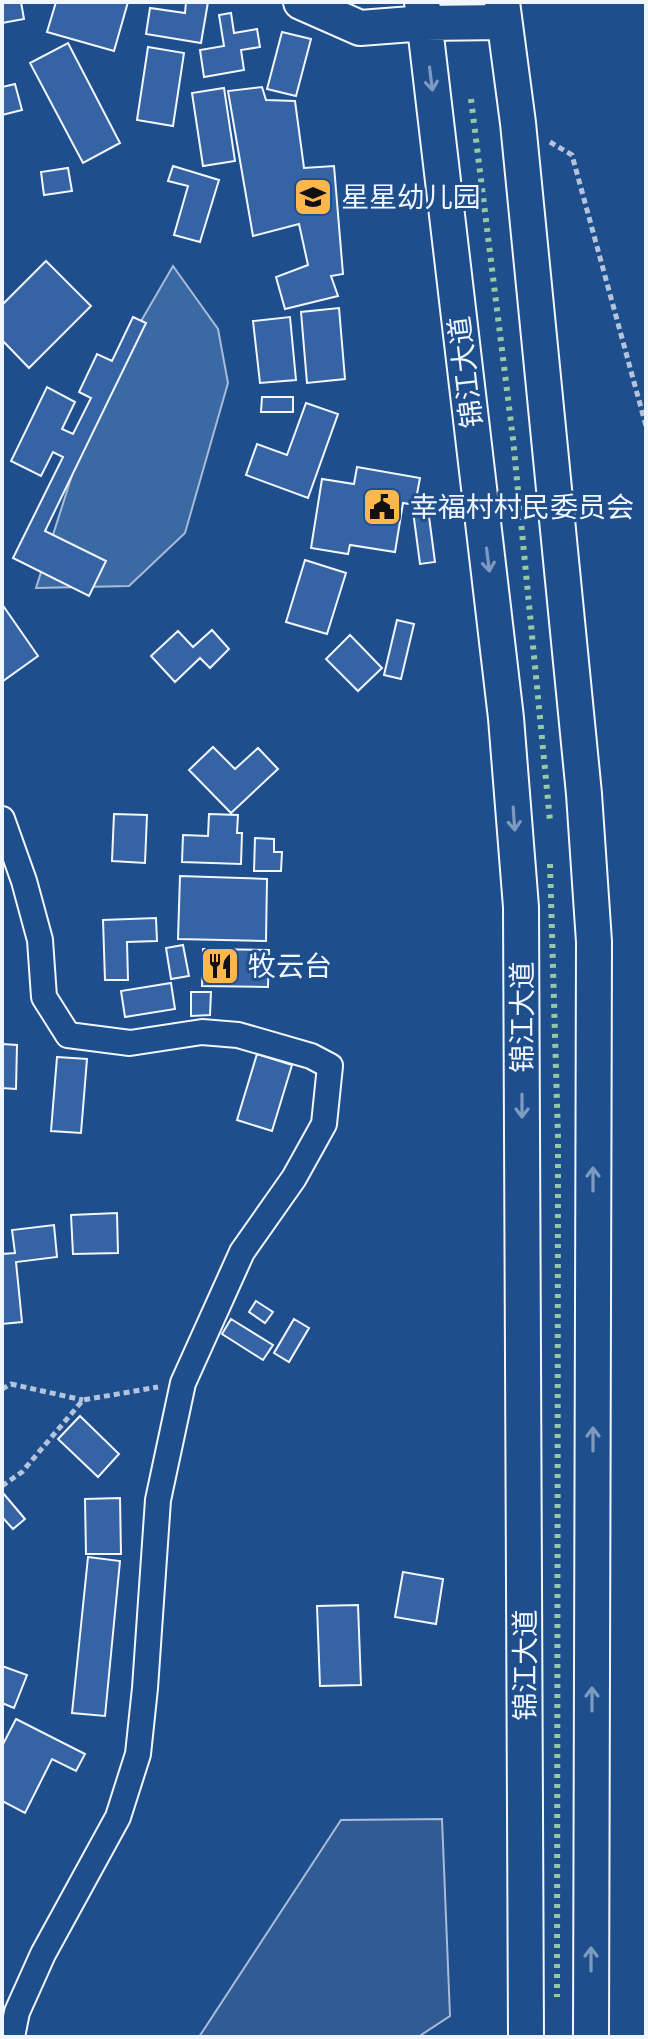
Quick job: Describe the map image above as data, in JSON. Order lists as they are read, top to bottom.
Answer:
{
  "streets": {
    "main road": ["锦江大道"]
  },
  "places": {
    "school or university": ["星星幼儿园"],
    "public building": ["幸福村村民委员会"],
    "restaurant": ["牧云台"]
  }
}
